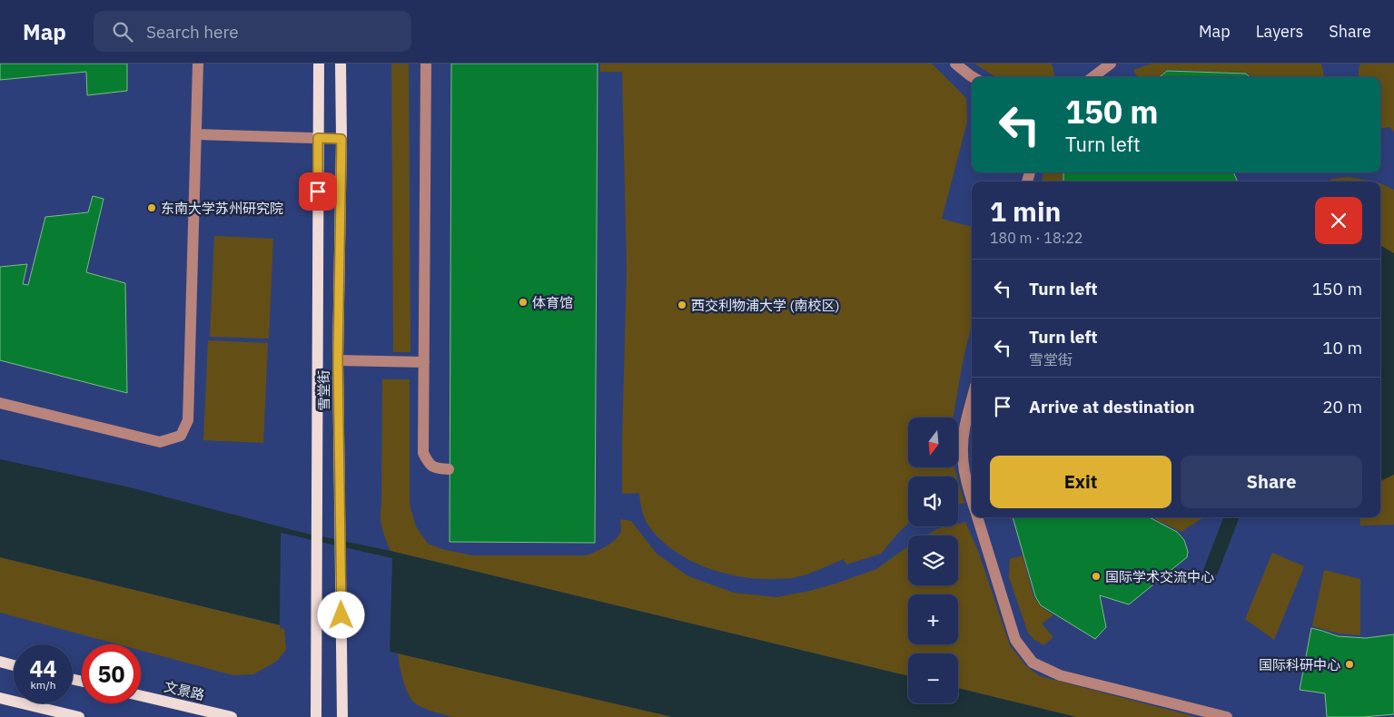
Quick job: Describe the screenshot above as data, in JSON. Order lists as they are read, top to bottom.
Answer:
{
  "streets": {
    "main road": ["雪堂街", "文景路"]
  },
  "places": [
    "东南大学苏州研究院",
    "体育馆",
    "西交利物浦大学 (南校区)",
    "国际学术交流中心",
    "国际科研中心"
  ],
  "north": "bottom",
  "page": {
    "header": "Map",
    "search": "Search here",
    "nav": ["Map", "Layers", "Share"],
    "turn": ["150 m", "Turn left"],
    "heading": ["1 min", "180 m · 18:22"],
    "list": [
      {
        "name": "Turn left",
        "value": "150 m"
      },
      {
        "name": "Turn left",
        "note": "雪堂街",
        "value": "10 m"
      },
      {
        "name": "Arrive at destination",
        "value": "20 m"
      }
    ],
    "map_buttons": ["+", "−"],
    "buttons": ["Exit", "Share"],
    "speed": "44 km/h",
    "limit": "50"
  }
}
